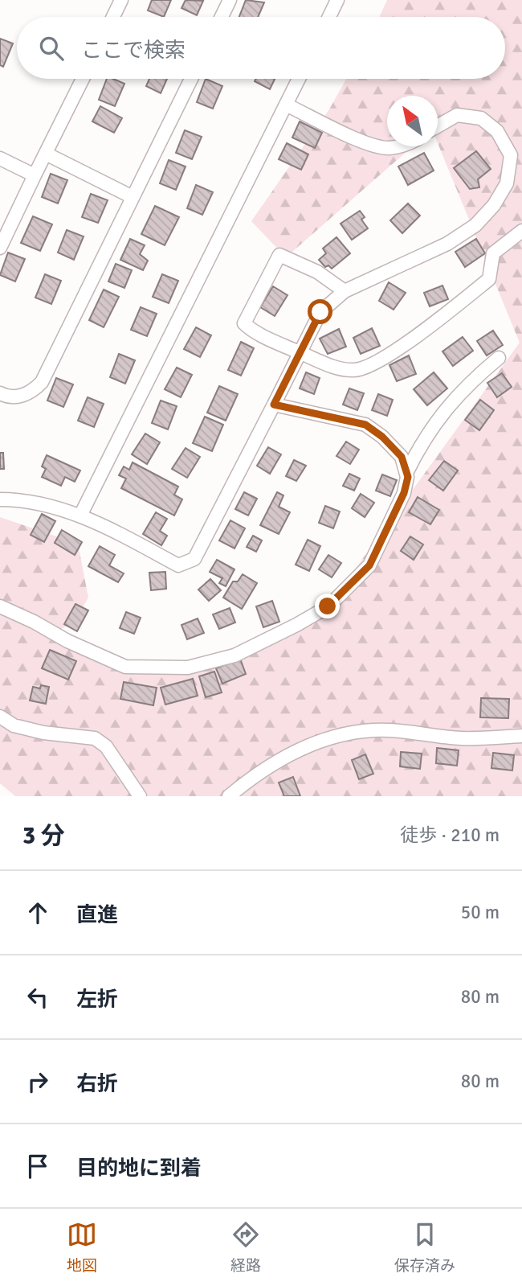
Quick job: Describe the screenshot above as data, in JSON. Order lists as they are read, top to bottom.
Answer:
{
  "north": "top left",
  "page": {
    "search": "ここで検索",
    "heading": ["3 分", "徒歩 · 210 m"],
    "list": [
      ["直進", "50 m"],
      ["左折", "80 m"],
      ["右折", "80 m"],
      "目的地に到着"
    ],
    "nav": ["地図", "経路", "保存済み"]
  }
}
